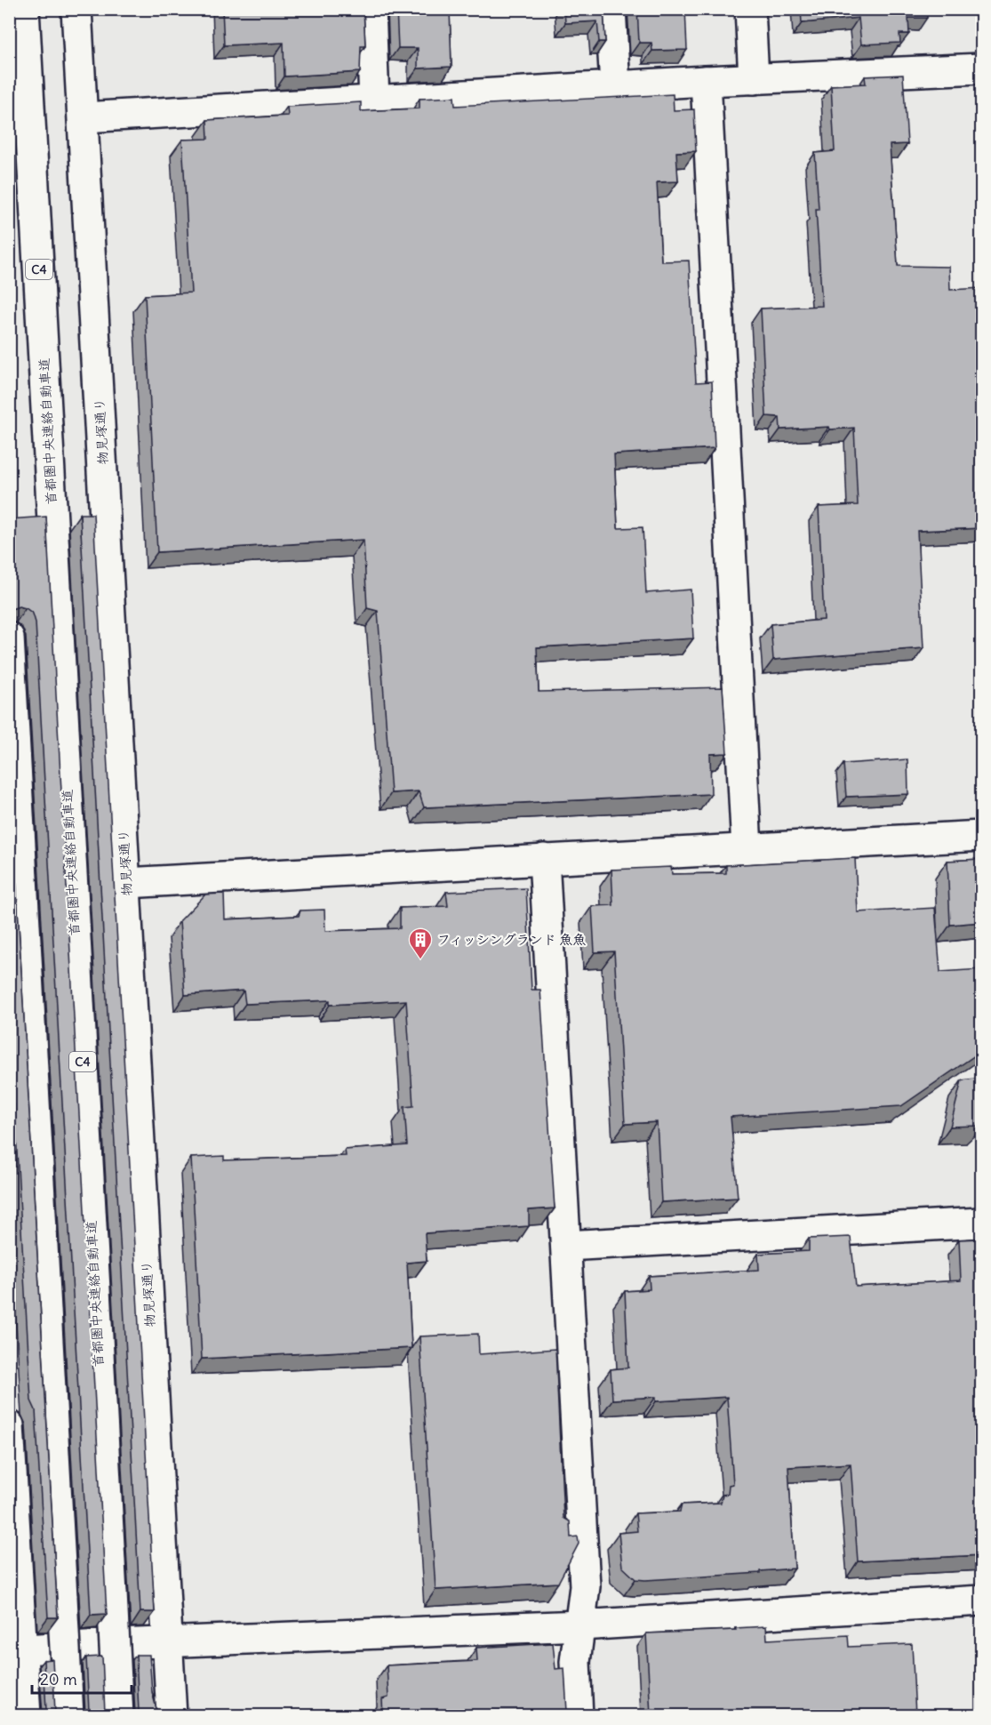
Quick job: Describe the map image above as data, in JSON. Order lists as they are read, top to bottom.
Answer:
{
  "streets": {
    "main road": ["C4", "首都圏中央連絡自動車道", "物見塚通り"]
  },
  "places": {
    "building": ["フィッシングランド 魚魚"]
  },
  "scale_bar": "20 m"
}
